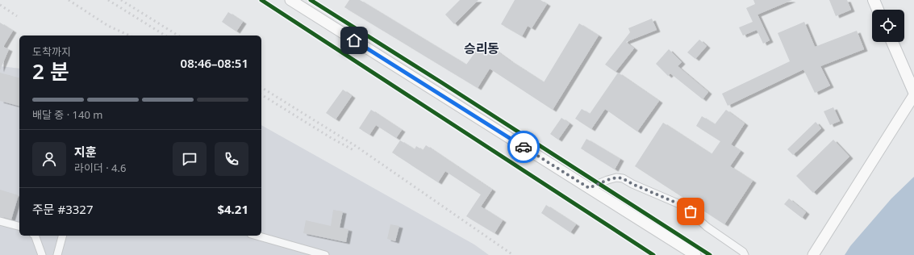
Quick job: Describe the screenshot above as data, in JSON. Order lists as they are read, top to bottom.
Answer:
{
  "districts": ["승리동"],
  "page": {
    "heading": ["2 분", "도착까지", "08:46–08:51"],
    "panel": [
      "지훈",
      "라이더 · 4.6",
      "주문 #3327",
      "$4.21"
    ],
    "bar": "배달 중 · 140 m"
  }
}
